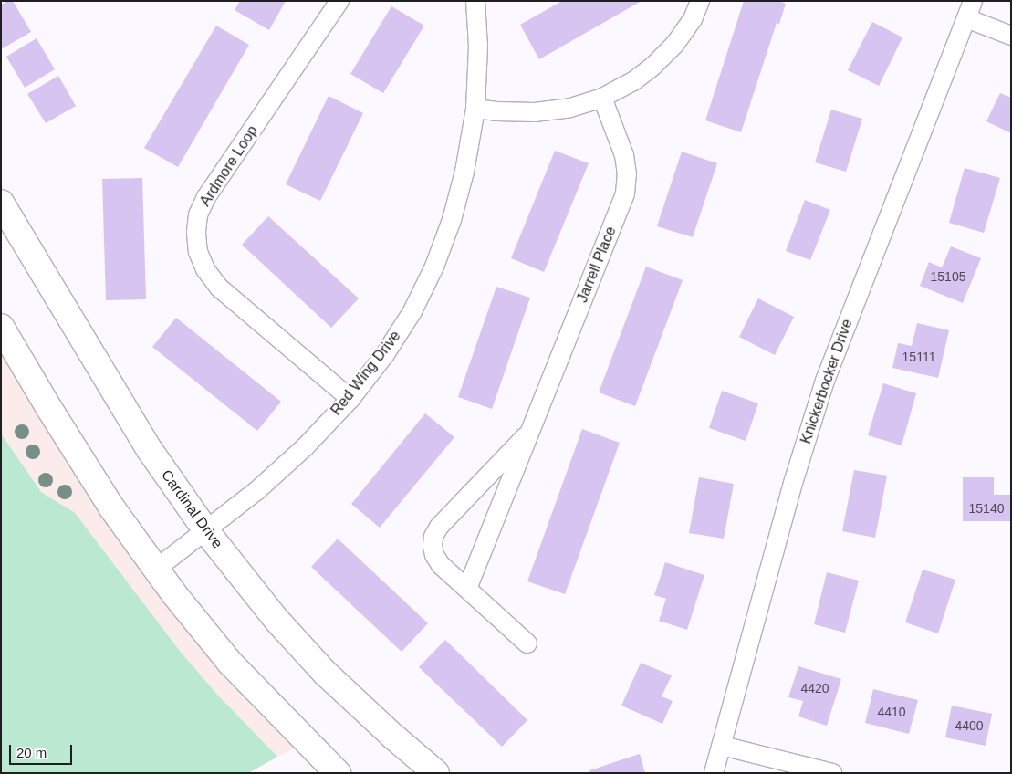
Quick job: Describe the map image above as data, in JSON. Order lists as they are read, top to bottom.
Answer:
{
  "streets": {
    "main road": ["Cardinal Drive"],
    "street": [
      "Ardmore Loop",
      "Jarrell Place",
      "Red Wing Drive",
      "Knickerbocker Drive"
    ]
  },
  "crossings": [
    ["Ardmore Loop", "Red Wing Drive"],
    ["Red Wing Drive", "Cardinal Drive"]
  ],
  "house_numbers": [
    "15105",
    "15111",
    "15140",
    "4420",
    "4410",
    "4400"
  ],
  "scale_bar": "20 m"
}
